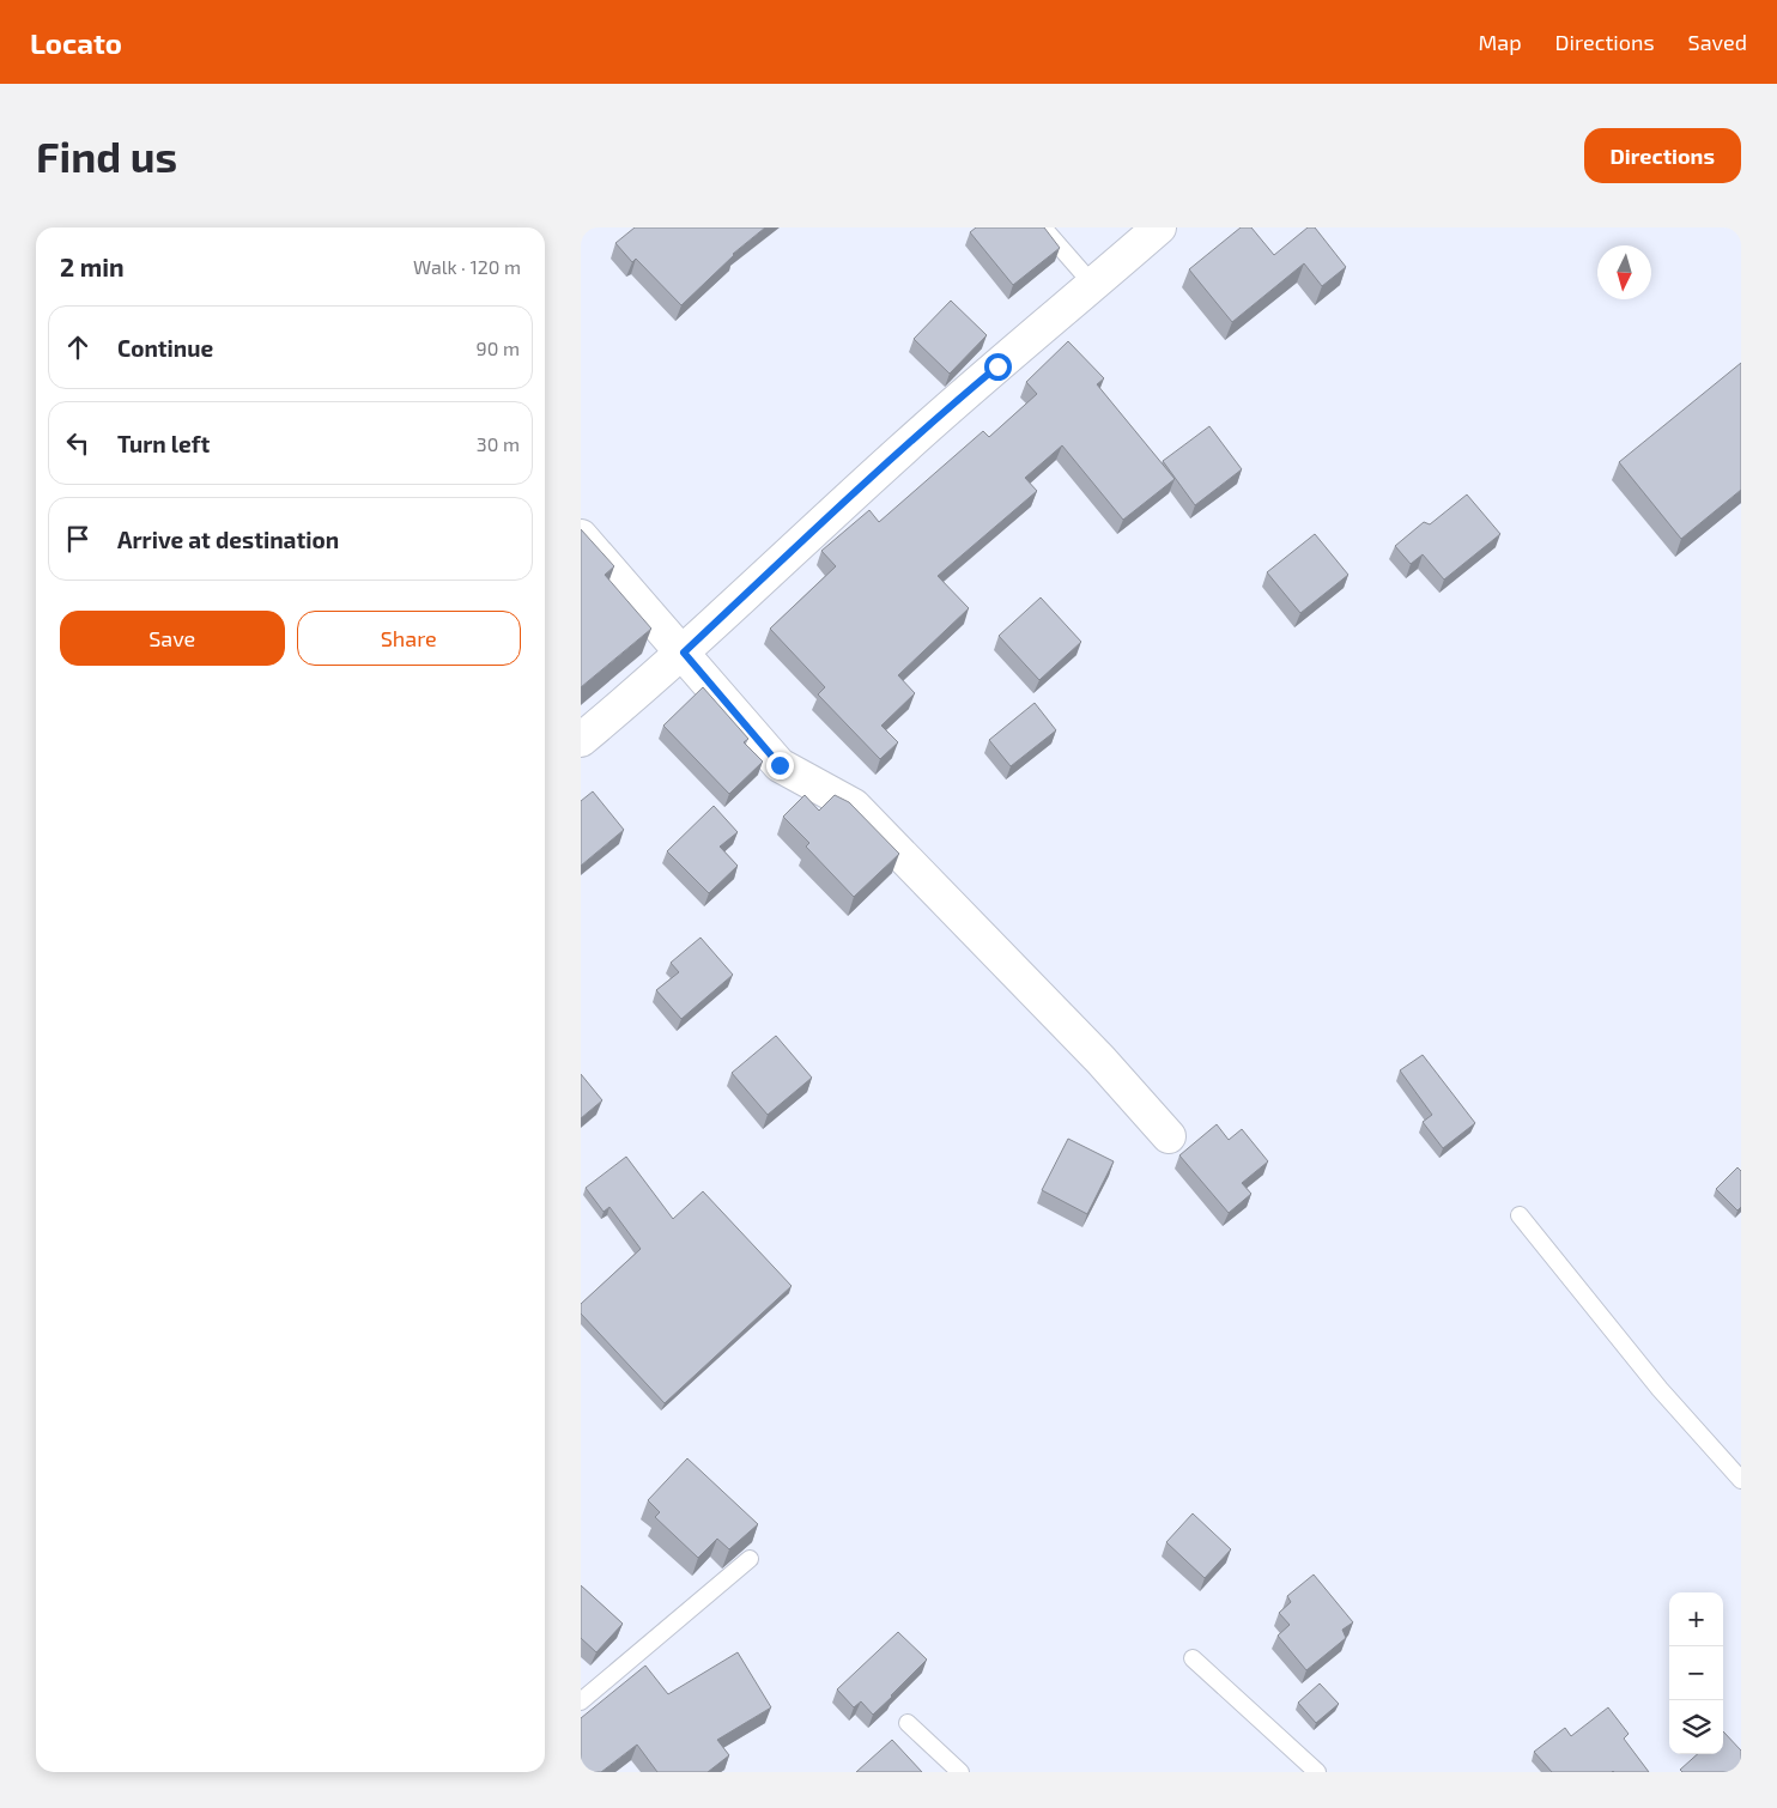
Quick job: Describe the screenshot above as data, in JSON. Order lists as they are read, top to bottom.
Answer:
{
  "north": "bottom",
  "page": {
    "header": "Locato",
    "nav": ["Map", "Directions", "Saved"],
    "buttons": [
      "Directions",
      ["Save", "Share"]
    ],
    "title": "Find us",
    "heading": ["2 min", "Walk · 120 m"],
    "list": [
      ["Continue", "90 m"],
      ["Turn left", "30 m"],
      "Arrive at destination"
    ],
    "map_buttons": ["+", "−"]
  }
}
